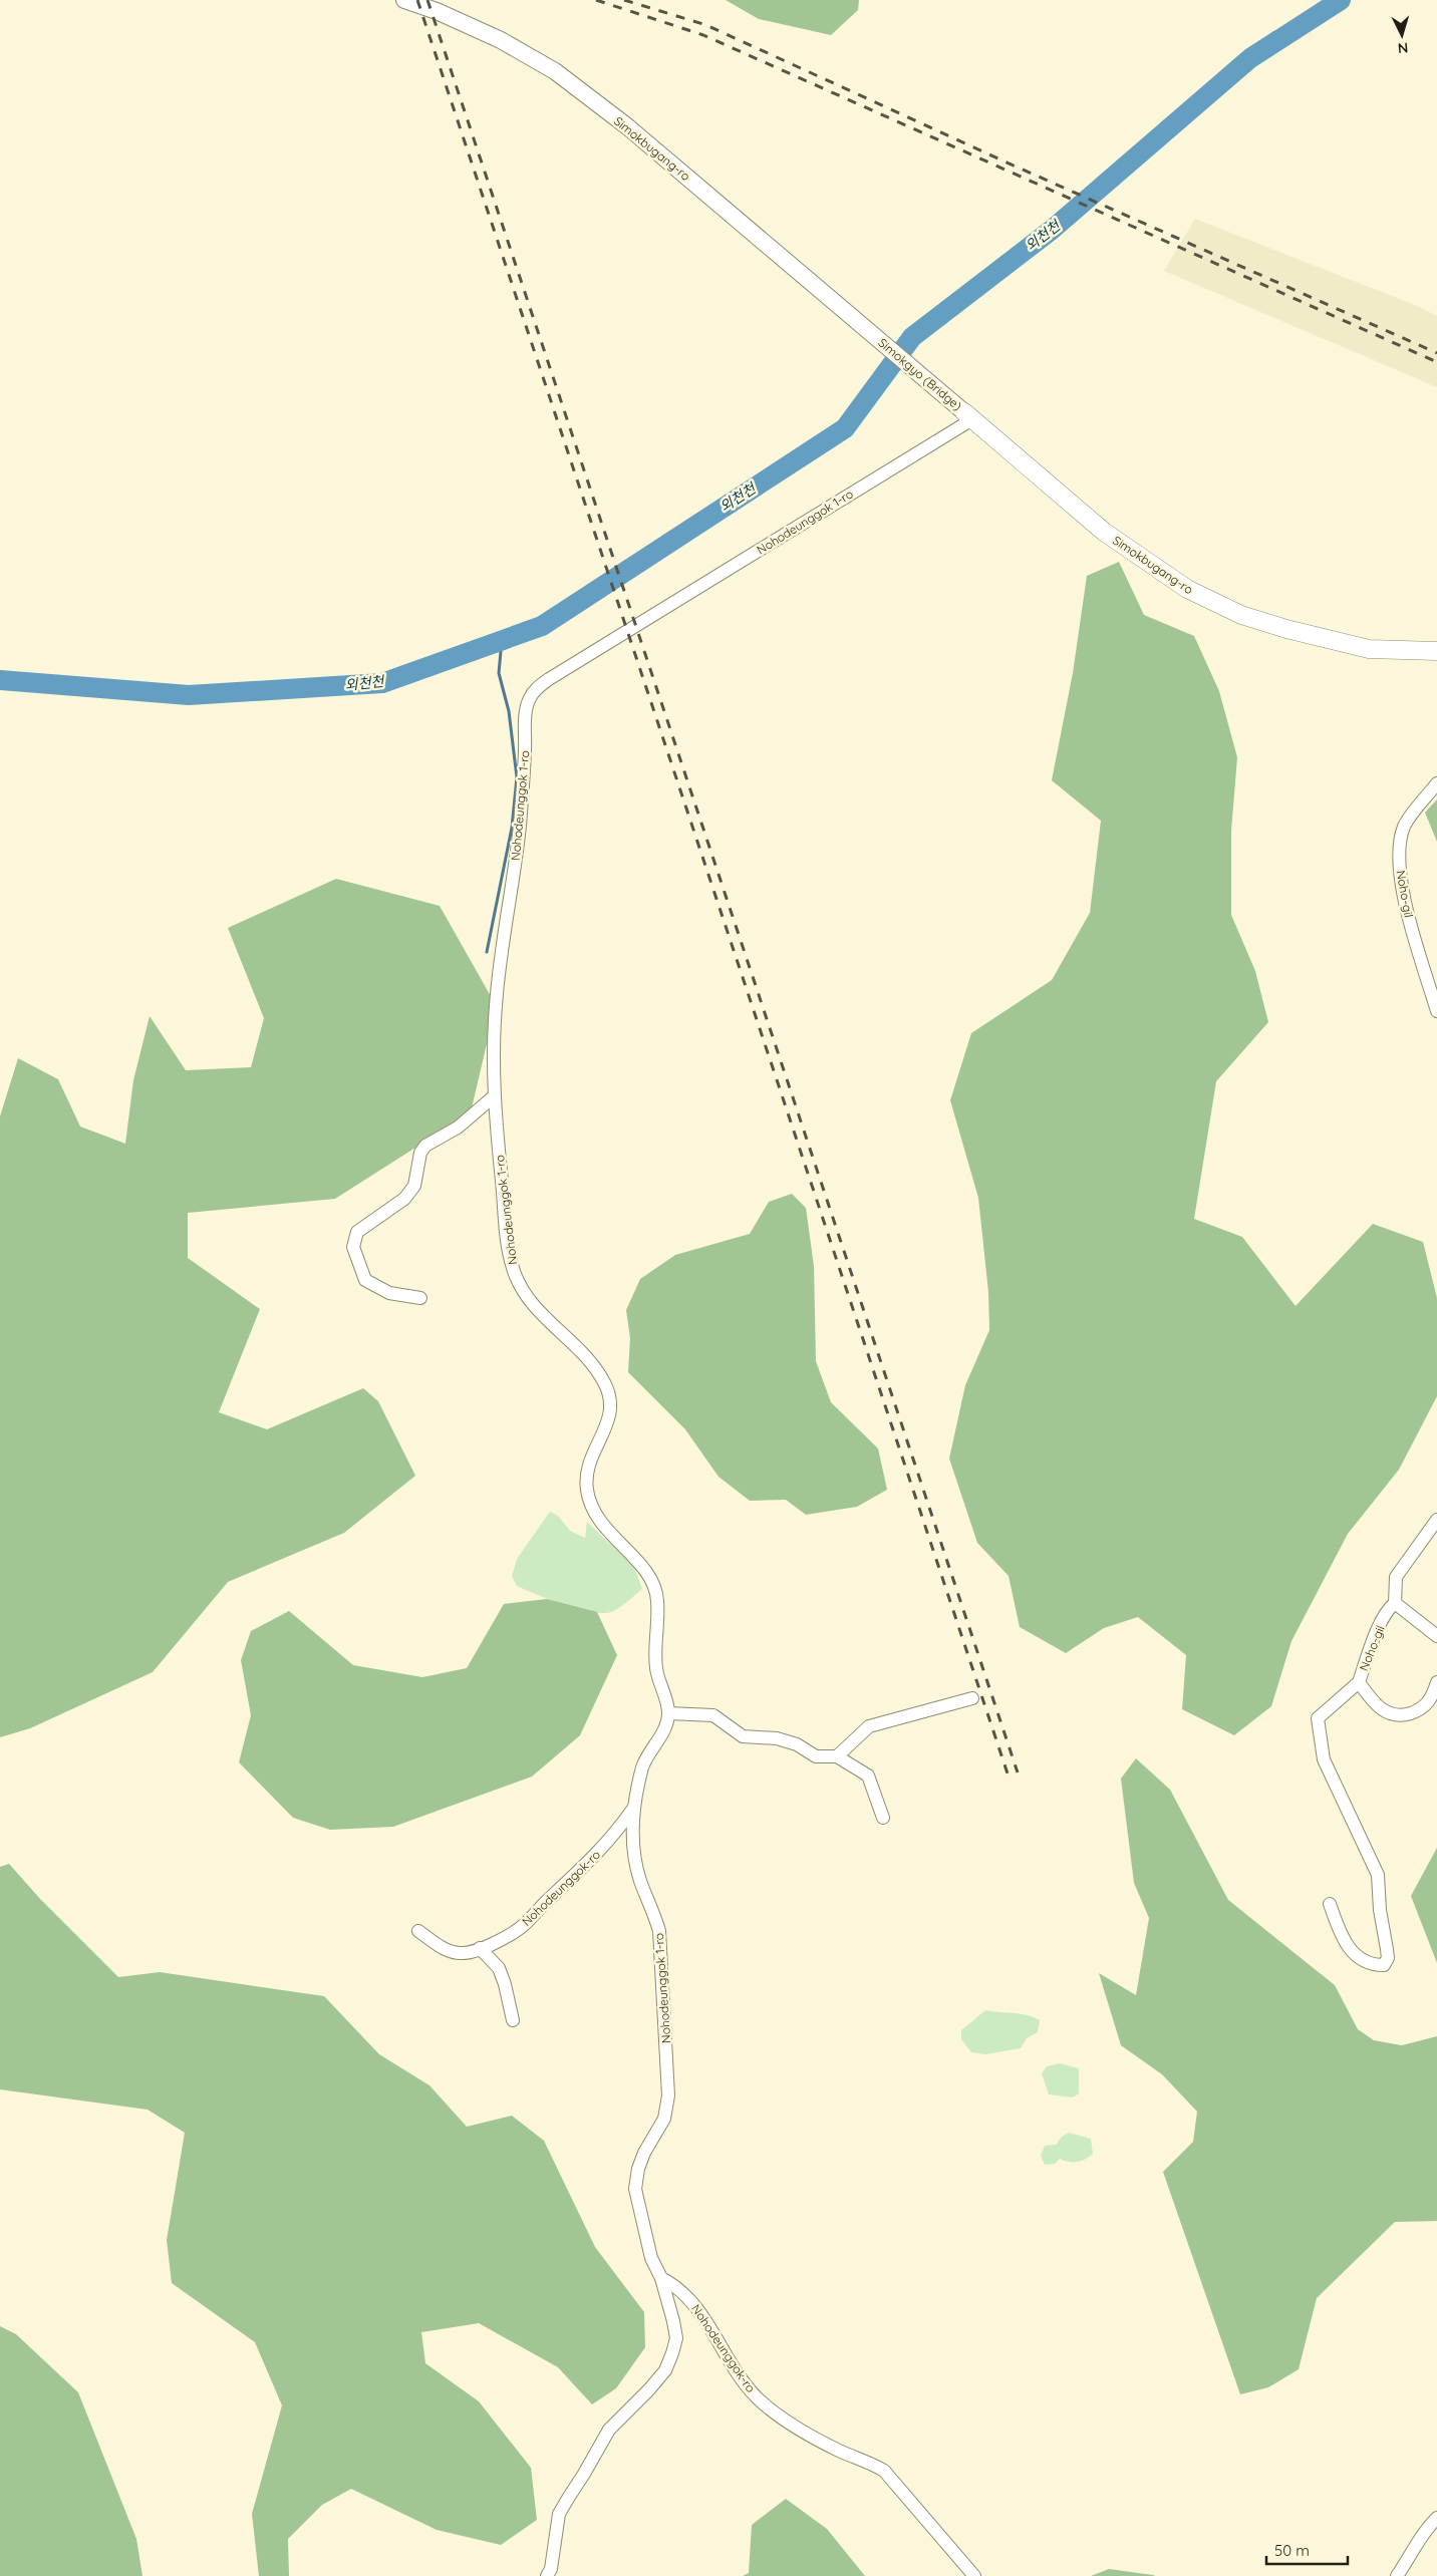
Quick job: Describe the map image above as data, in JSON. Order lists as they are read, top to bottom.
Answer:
{
  "streets": {
    "main road": ["Simokbugang-ro"],
    "street": [
      "Simokgyo (Bridge)",
      "Nohodeunggok 1-ro",
      "Noho-gil",
      "Nohodeunggok-ro"
    ]
  },
  "crossings": [
    ["Simokbugang-ro", "Simokgyo (Bridge)"],
    ["Simokbugang-ro", "Nohodeunggok 1-ro"],
    ["Simokgyo (Bridge)", "Nohodeunggok 1-ro"],
    ["Nohodeunggok 1-ro", "Nohodeunggok-ro"]
  ],
  "water": ["외천천"],
  "scale_bar": "50 m",
  "north": "bottom"
}
